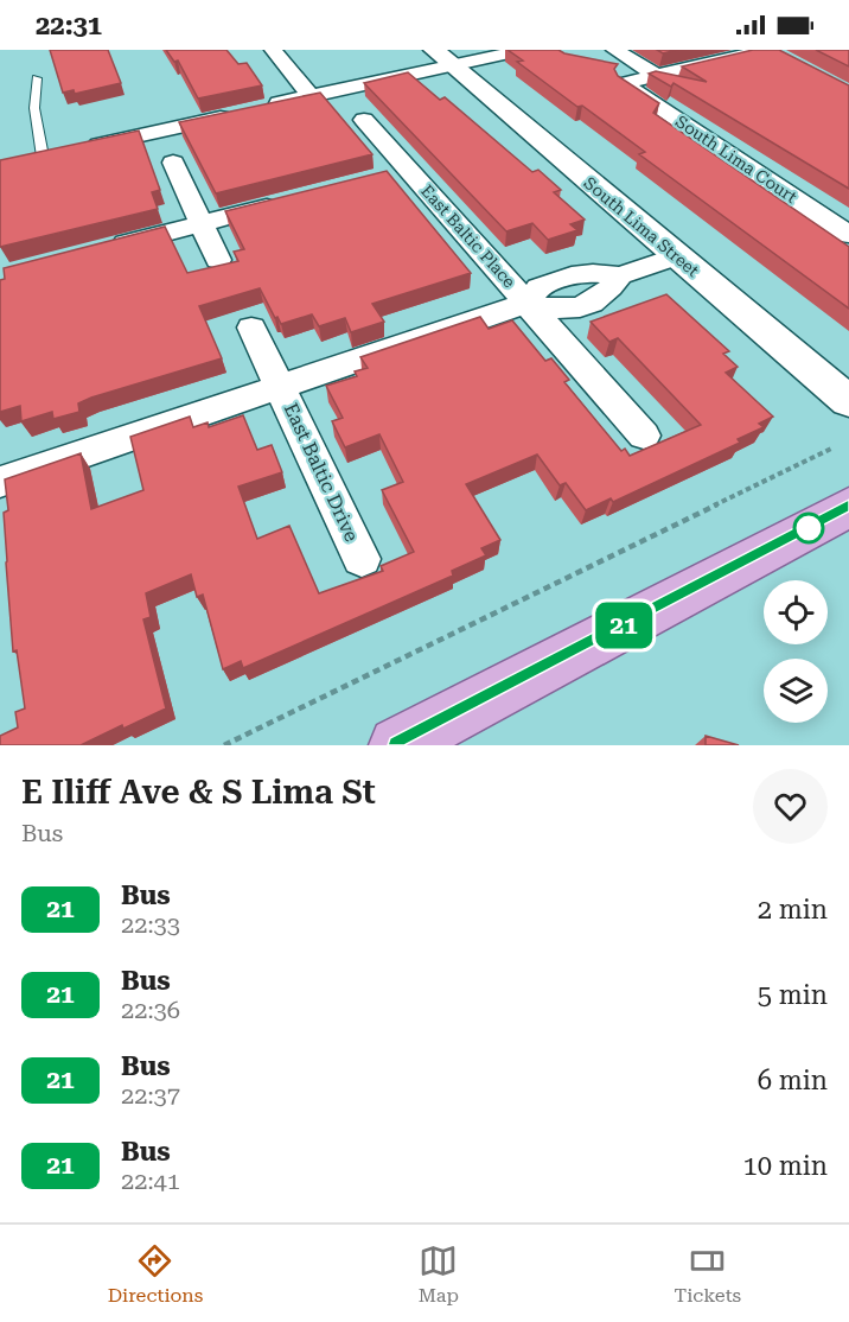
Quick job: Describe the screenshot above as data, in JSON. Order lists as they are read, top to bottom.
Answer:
{
  "streets": {
    "street": [
      "South Lima Court",
      "South Lima Street",
      "East Baltic Place",
      "East Baltic Drive"
    ]
  },
  "crossings": [
    ["East Baltic Place", "East Baltic Drive"]
  ],
  "lines": ["bus line 21"],
  "page": {
    "status": "22:31",
    "on_map": "21",
    "heading": ["E Iliff Ave & S Lima St", "Bus"],
    "list": [
      {
        "mark": "21",
        "name": "Bus",
        "note": "22:33",
        "value": "2 min"
      },
      {
        "mark": "21",
        "name": "Bus",
        "note": "22:36",
        "value": "5 min"
      },
      {
        "mark": "21",
        "name": "Bus",
        "note": "22:37",
        "value": "6 min"
      },
      {
        "mark": "21",
        "name": "Bus",
        "note": "22:41",
        "value": "10 min"
      }
    ],
    "tabs": ["Directions", "Map", "Tickets"]
  }
}
